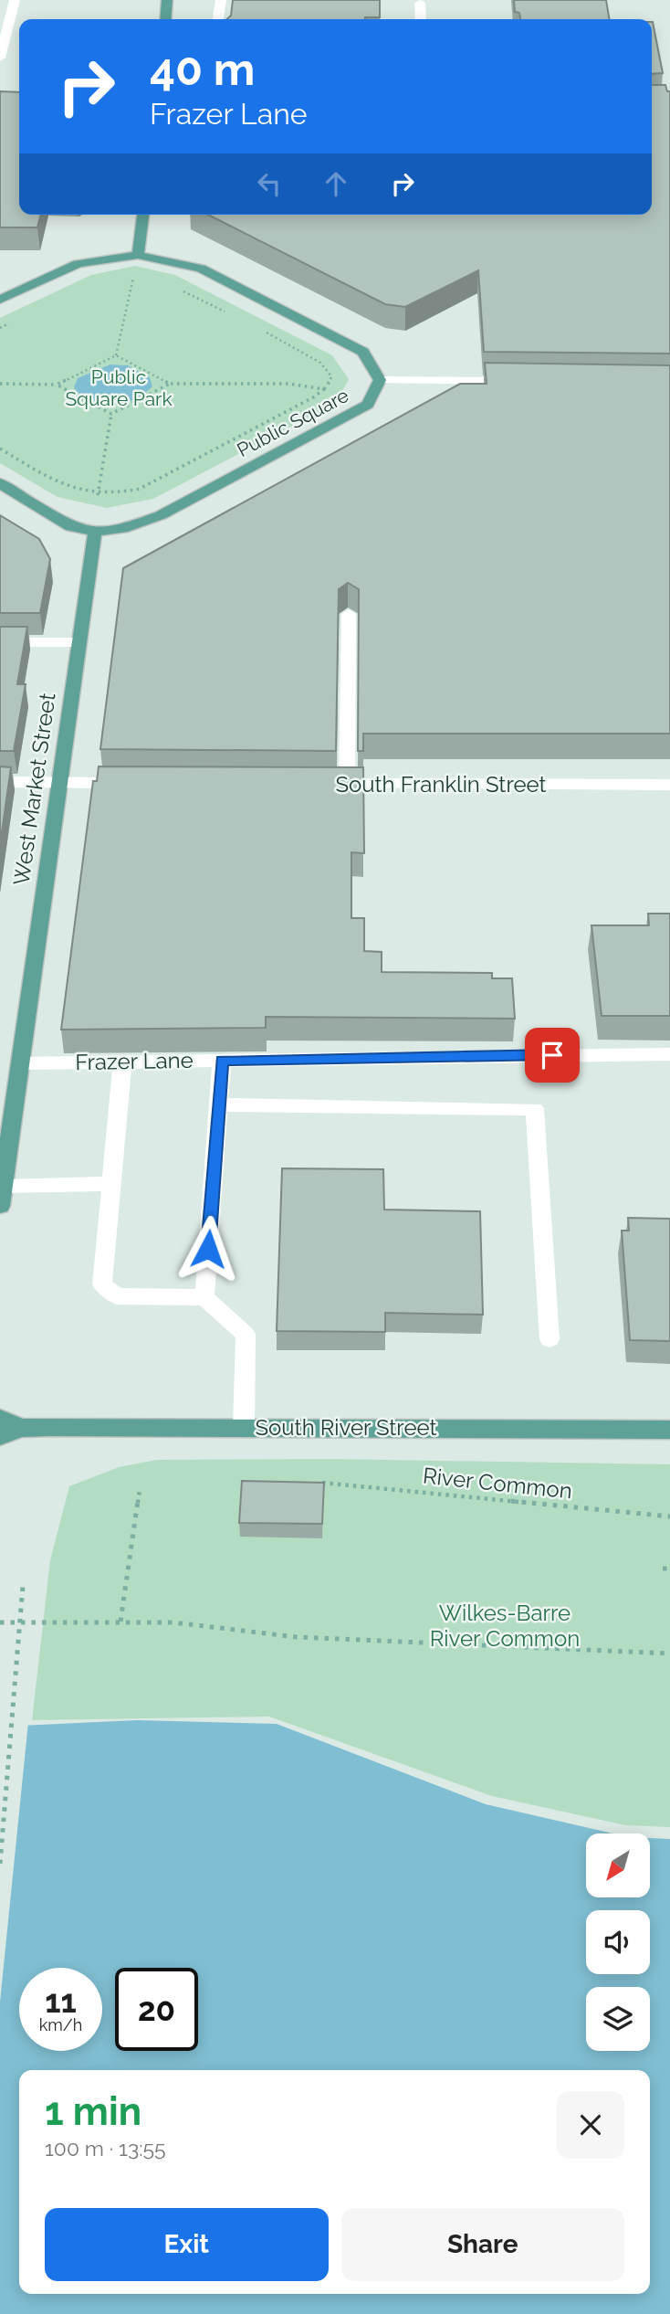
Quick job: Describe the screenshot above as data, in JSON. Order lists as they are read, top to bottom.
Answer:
{
  "streets": {
    "main road": ["Public Square", "West Market Street", "South River Street"],
    "street": ["South Franklin Street", "Frazer Lane"],
    "path": ["River Common"]
  },
  "crossings": [
    ["Public Square", "West Market Street"],
    ["West Market Street", "Frazer Lane"]
  ],
  "parks": ["Public Square Park", "Wilkes-Barre River Common"],
  "north": "bottom left",
  "page": {
    "turn": ["40 m", "Frazer Lane"],
    "speed": "11 km/h",
    "limit": "20",
    "heading": ["1 min", "100 m · 13:55"],
    "buttons": ["Exit", "Share"]
  }
}
